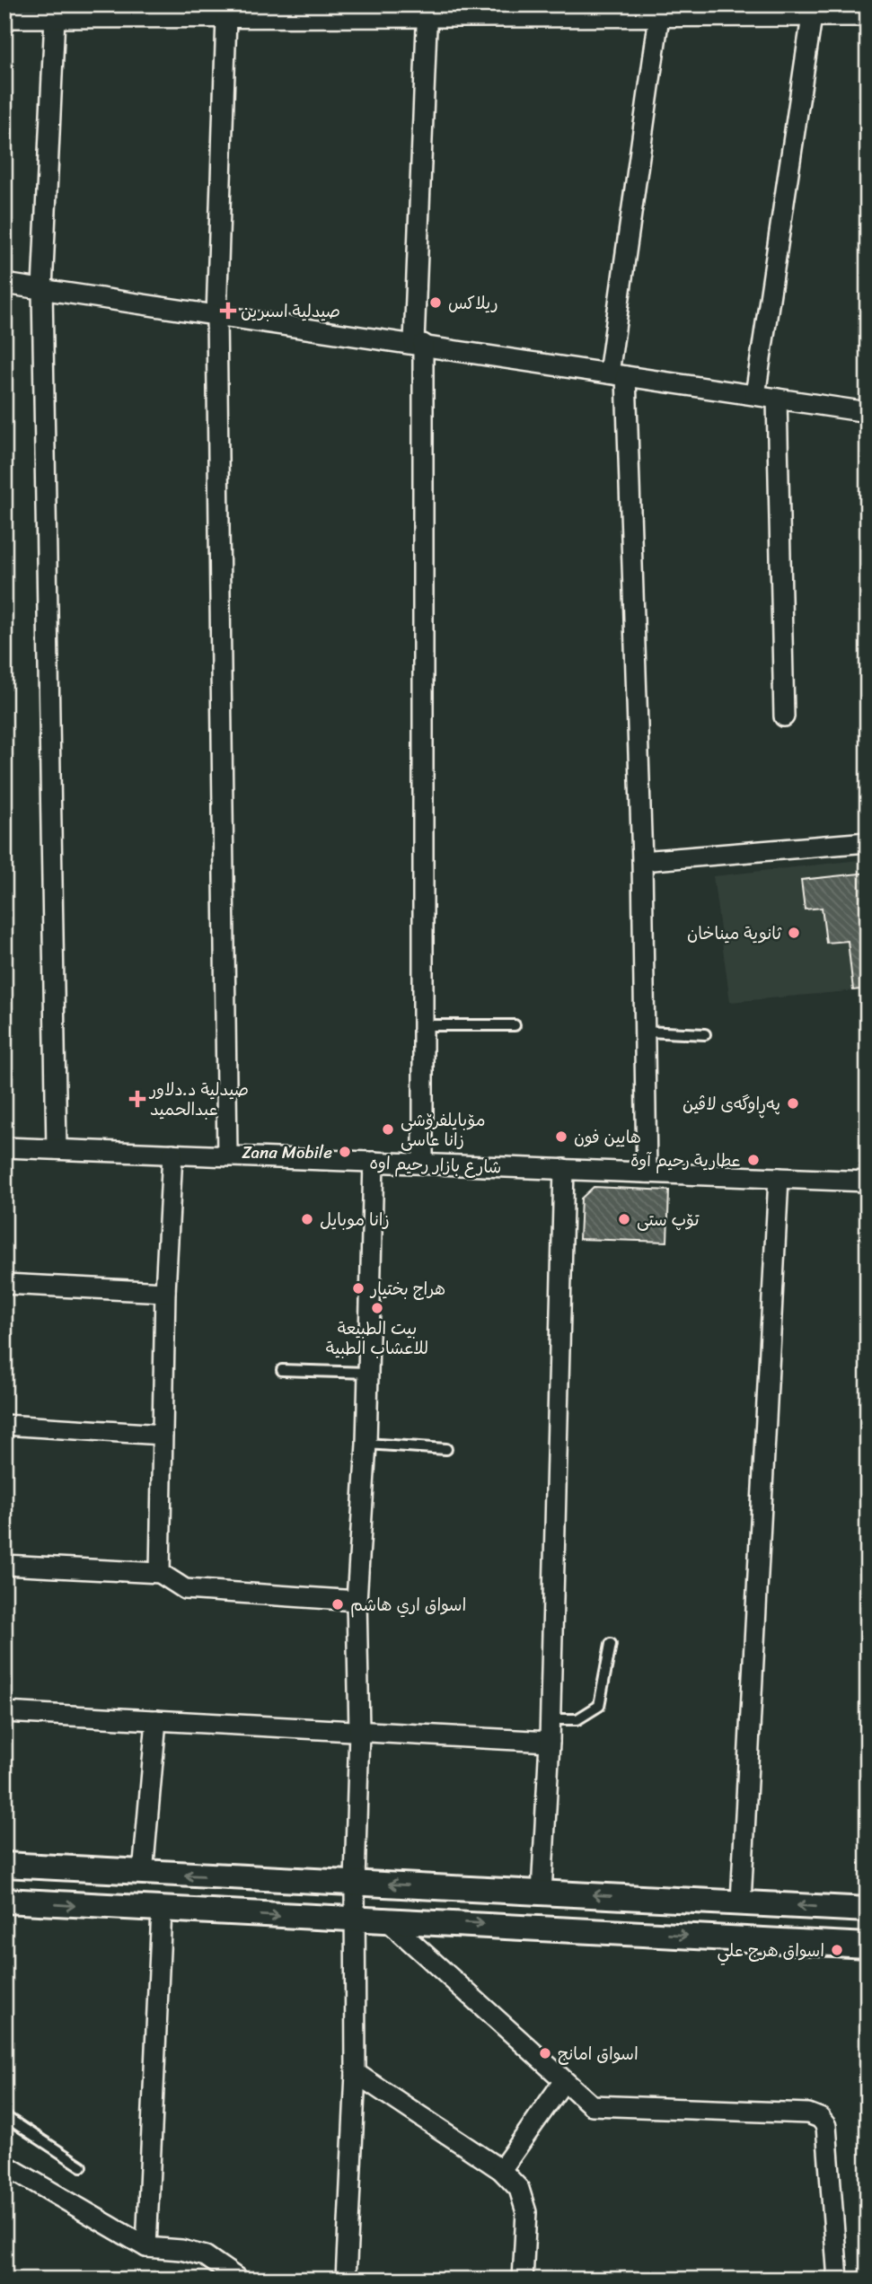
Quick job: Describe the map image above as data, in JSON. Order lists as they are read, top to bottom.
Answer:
{
  "streets": {
    "street": ["شارع بازار رحيم اوه"]
  },
  "places": {
    "other": [
      "ریلاکس",
      "ثانوية ميناخان",
      "پەڕاوگەی لاڤین",
      "مۆبایلفرۆشی زانا عاسی",
      "هايين فون",
      "Zana Mobile",
      "عطارية رحيم آوة",
      "زانا موبايل",
      "تۆپ ستی",
      "هراج بختيار",
      "بيت الطبيعة للاعشاب الطبية",
      "اسواق اري هاشم",
      "اسواق هرج علي",
      "اسواق امانج"
    ],
    "health": ["صيدلية اسبرين", "صيدلية د.دلاور عبدالحميد"]
  }
}
